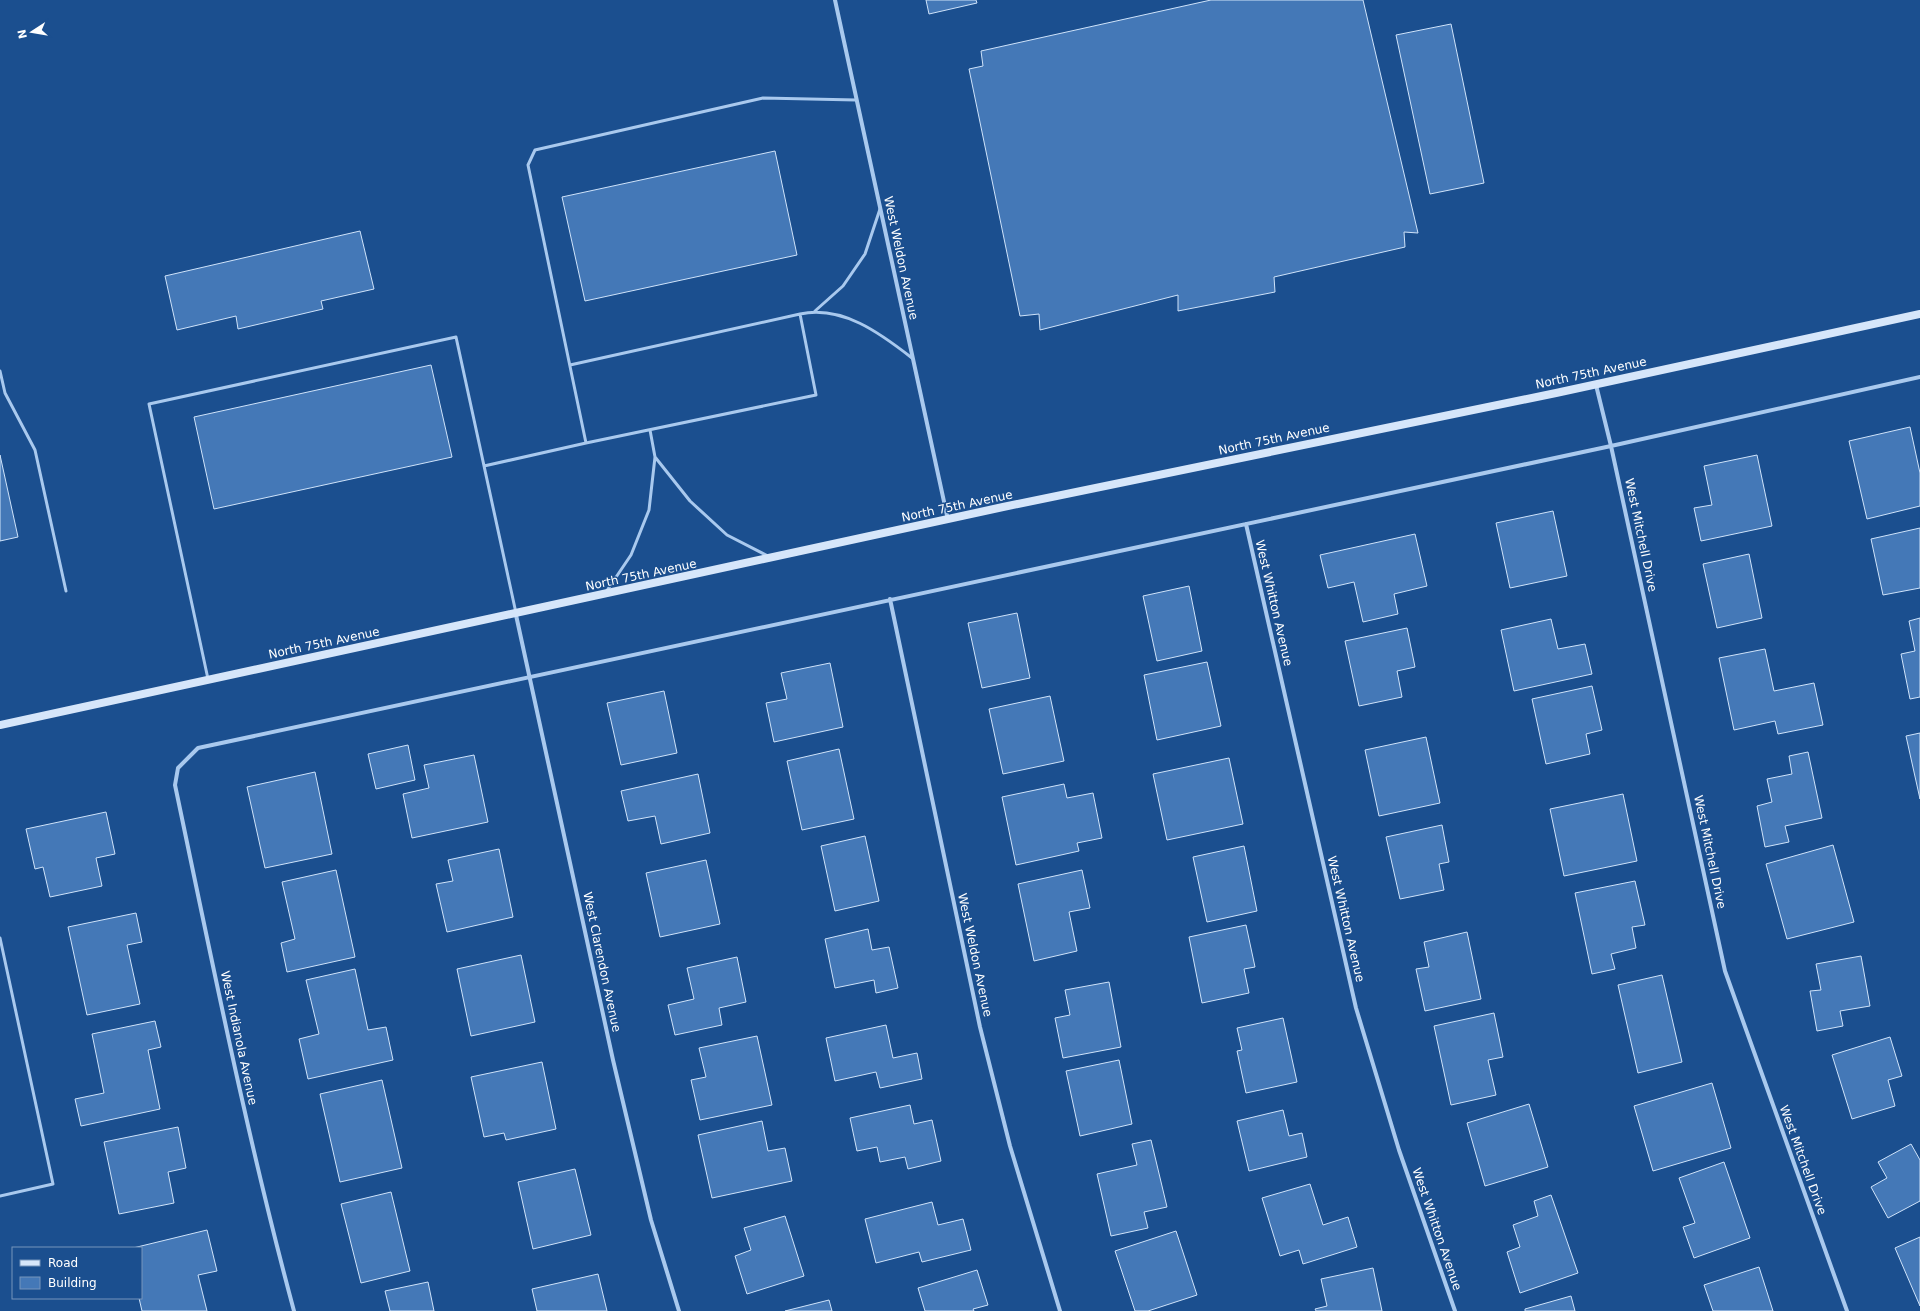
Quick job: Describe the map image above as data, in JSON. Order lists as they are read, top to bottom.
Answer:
{
  "streets": {
    "main road": ["North 75th Avenue"],
    "street": [
      "West Weldon Avenue",
      "West Mitchell Drive",
      "West Whitton Avenue",
      "West Clarendon Avenue",
      "West Indianola Avenue"
    ]
  },
  "crossings": [
    ["West Weldon Avenue", "North 75th Avenue"],
    ["North 75th Avenue", "West Mitchell Drive"],
    ["North 75th Avenue", "West Clarendon Avenue"],
    ["West Clarendon Avenue", "West Indianola Avenue"]
  ],
  "legend": ["Road", "Building"],
  "north": "left"
}
